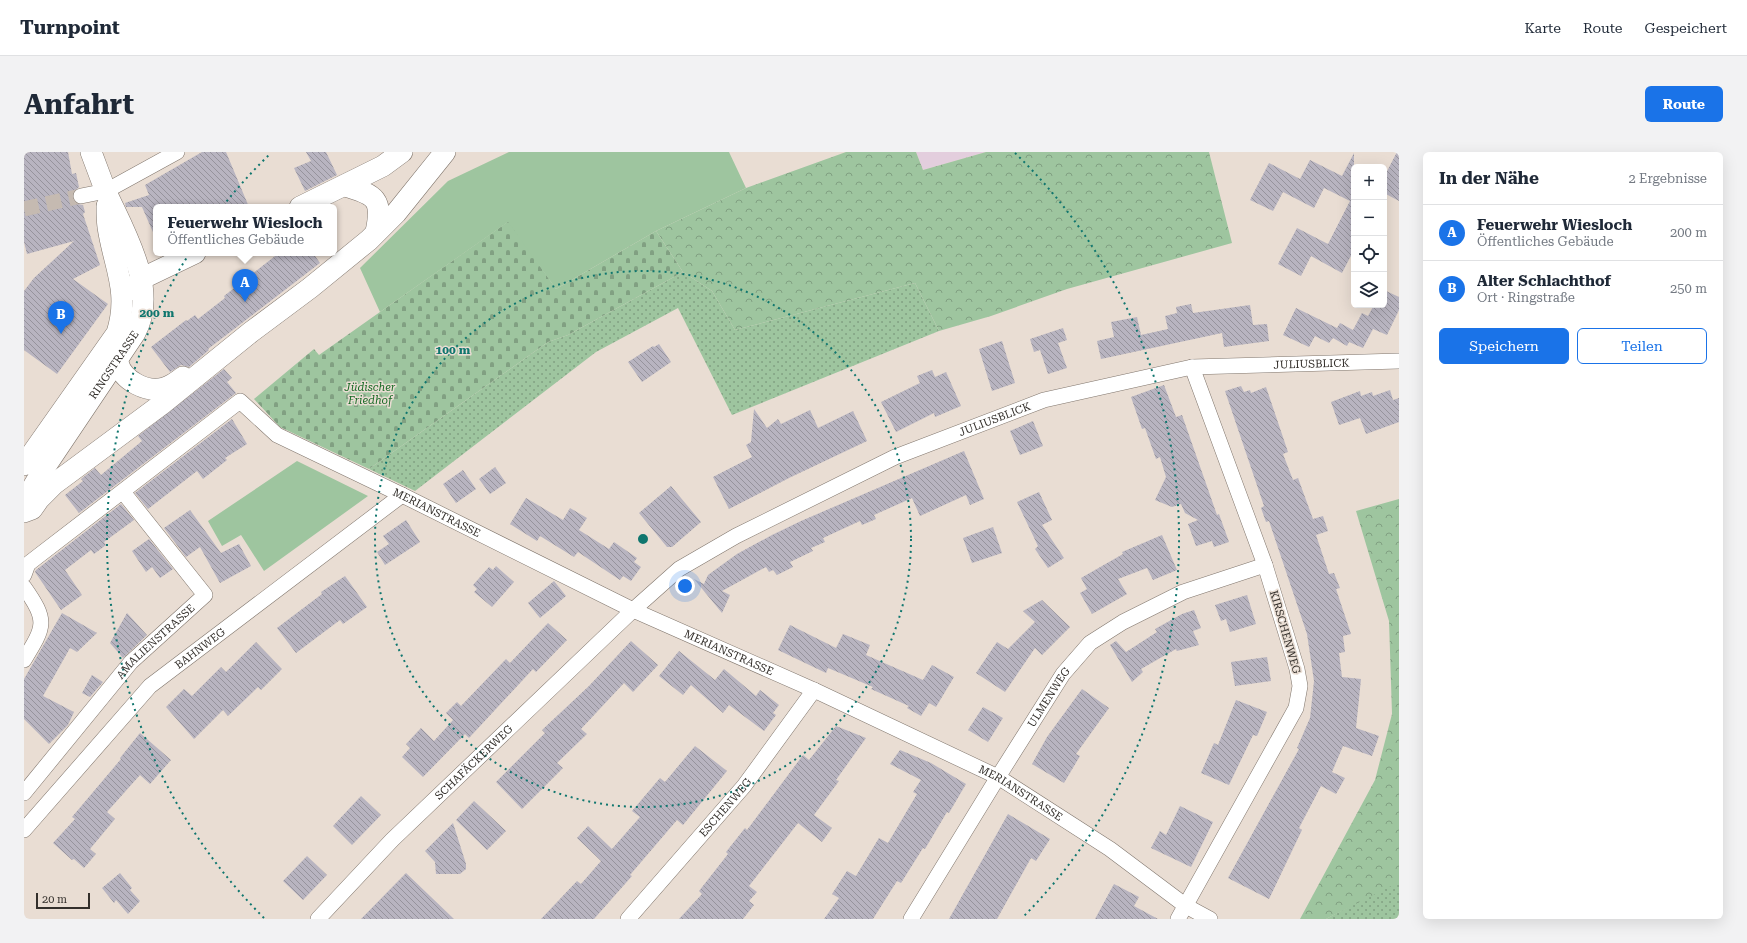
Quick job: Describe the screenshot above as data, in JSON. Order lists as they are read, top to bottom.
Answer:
{
  "streets": {
    "main road": ["RINGSTRASSE"],
    "street": [
      "JULIUSBLICK",
      "MERIANSTRASSE",
      "KIRSCHENWEG",
      "AMALIENSTRASSE",
      "BAHNWEG",
      "ULMENWEG",
      "SCHAFÄCKERWEG",
      "ESCHENWEG"
    ]
  },
  "crossings": [
    ["JULIUSBLICK", "MERIANSTRASSE"],
    ["JULIUSBLICK", "KIRSCHENWEG"],
    ["JULIUSBLICK", "SCHAFÄCKERWEG"],
    ["MERIANSTRASSE", "KIRSCHENWEG"],
    ["MERIANSTRASSE", "AMALIENSTRASSE"],
    ["MERIANSTRASSE", "BAHNWEG"],
    ["MERIANSTRASSE", "ULMENWEG"],
    ["MERIANSTRASSE", "SCHAFÄCKERWEG"],
    ["MERIANSTRASSE", "ESCHENWEG"],
    ["KIRSCHENWEG", "ULMENWEG"]
  ],
  "parks": ["Jüdischer Friedhof"],
  "scale_bar": "20 m",
  "page": {
    "header": "Turnpoint",
    "nav": ["Karte", "Route", "Gespeichert"],
    "buttons": [
      "Route",
      ["Speichern", "Teilen"]
    ],
    "title": "Anfahrt",
    "heading": ["In der Nähe", "2 Ergebnisse"],
    "map_buttons": ["+", "−"],
    "popup": ["Feuerwehr Wiesloch", "Öffentliches Gebäude"],
    "list": [
      {
        "mark": "A",
        "name": "Feuerwehr Wiesloch",
        "note": "Öffentliches Gebäude",
        "value": "200 m"
      },
      {
        "mark": "B",
        "name": "Alter Schlachthof",
        "note": "Ort · Ringstraße",
        "value": "250 m"
      }
    ],
    "pins": ["A", "B"],
    "scale": "20 m"
  },
  "rings": ["200 m", "100 m"]
}
